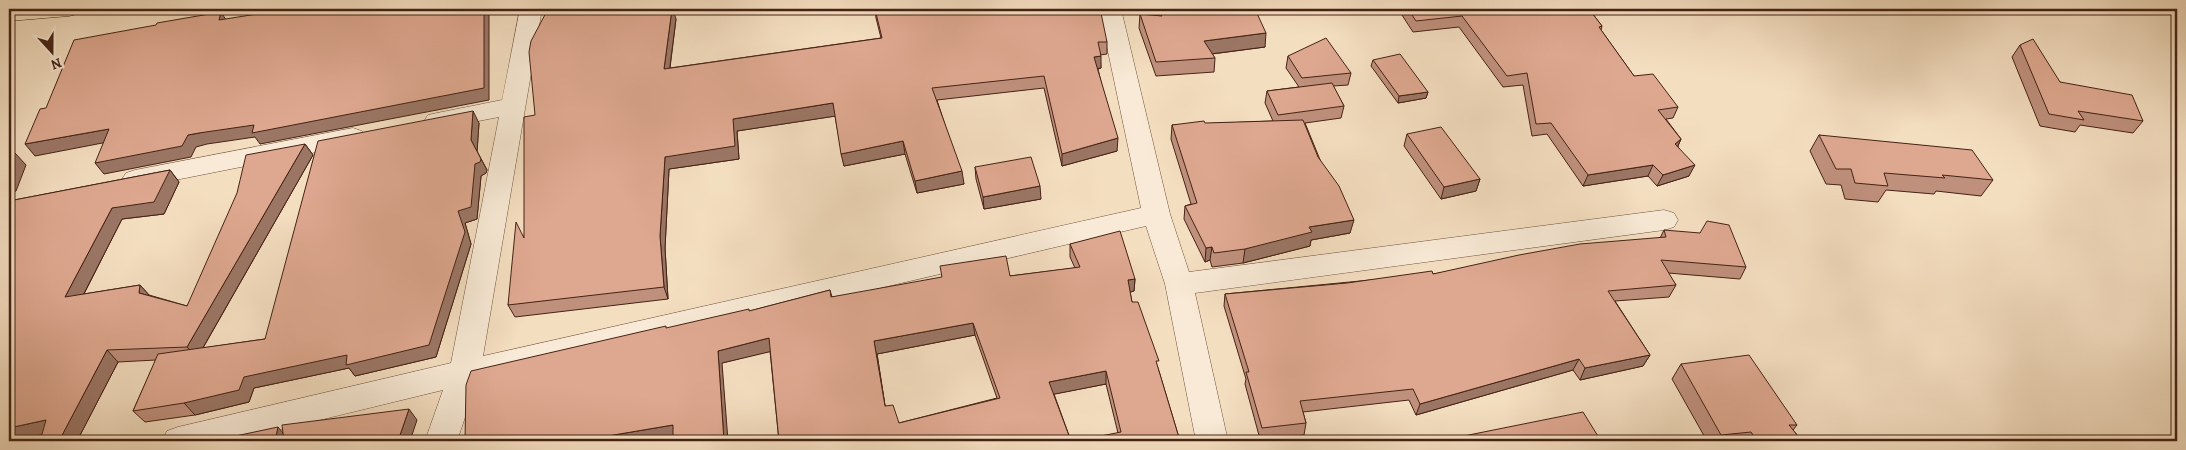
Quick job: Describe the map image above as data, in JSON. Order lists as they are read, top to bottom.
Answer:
{
  "north": "bottom"
}
